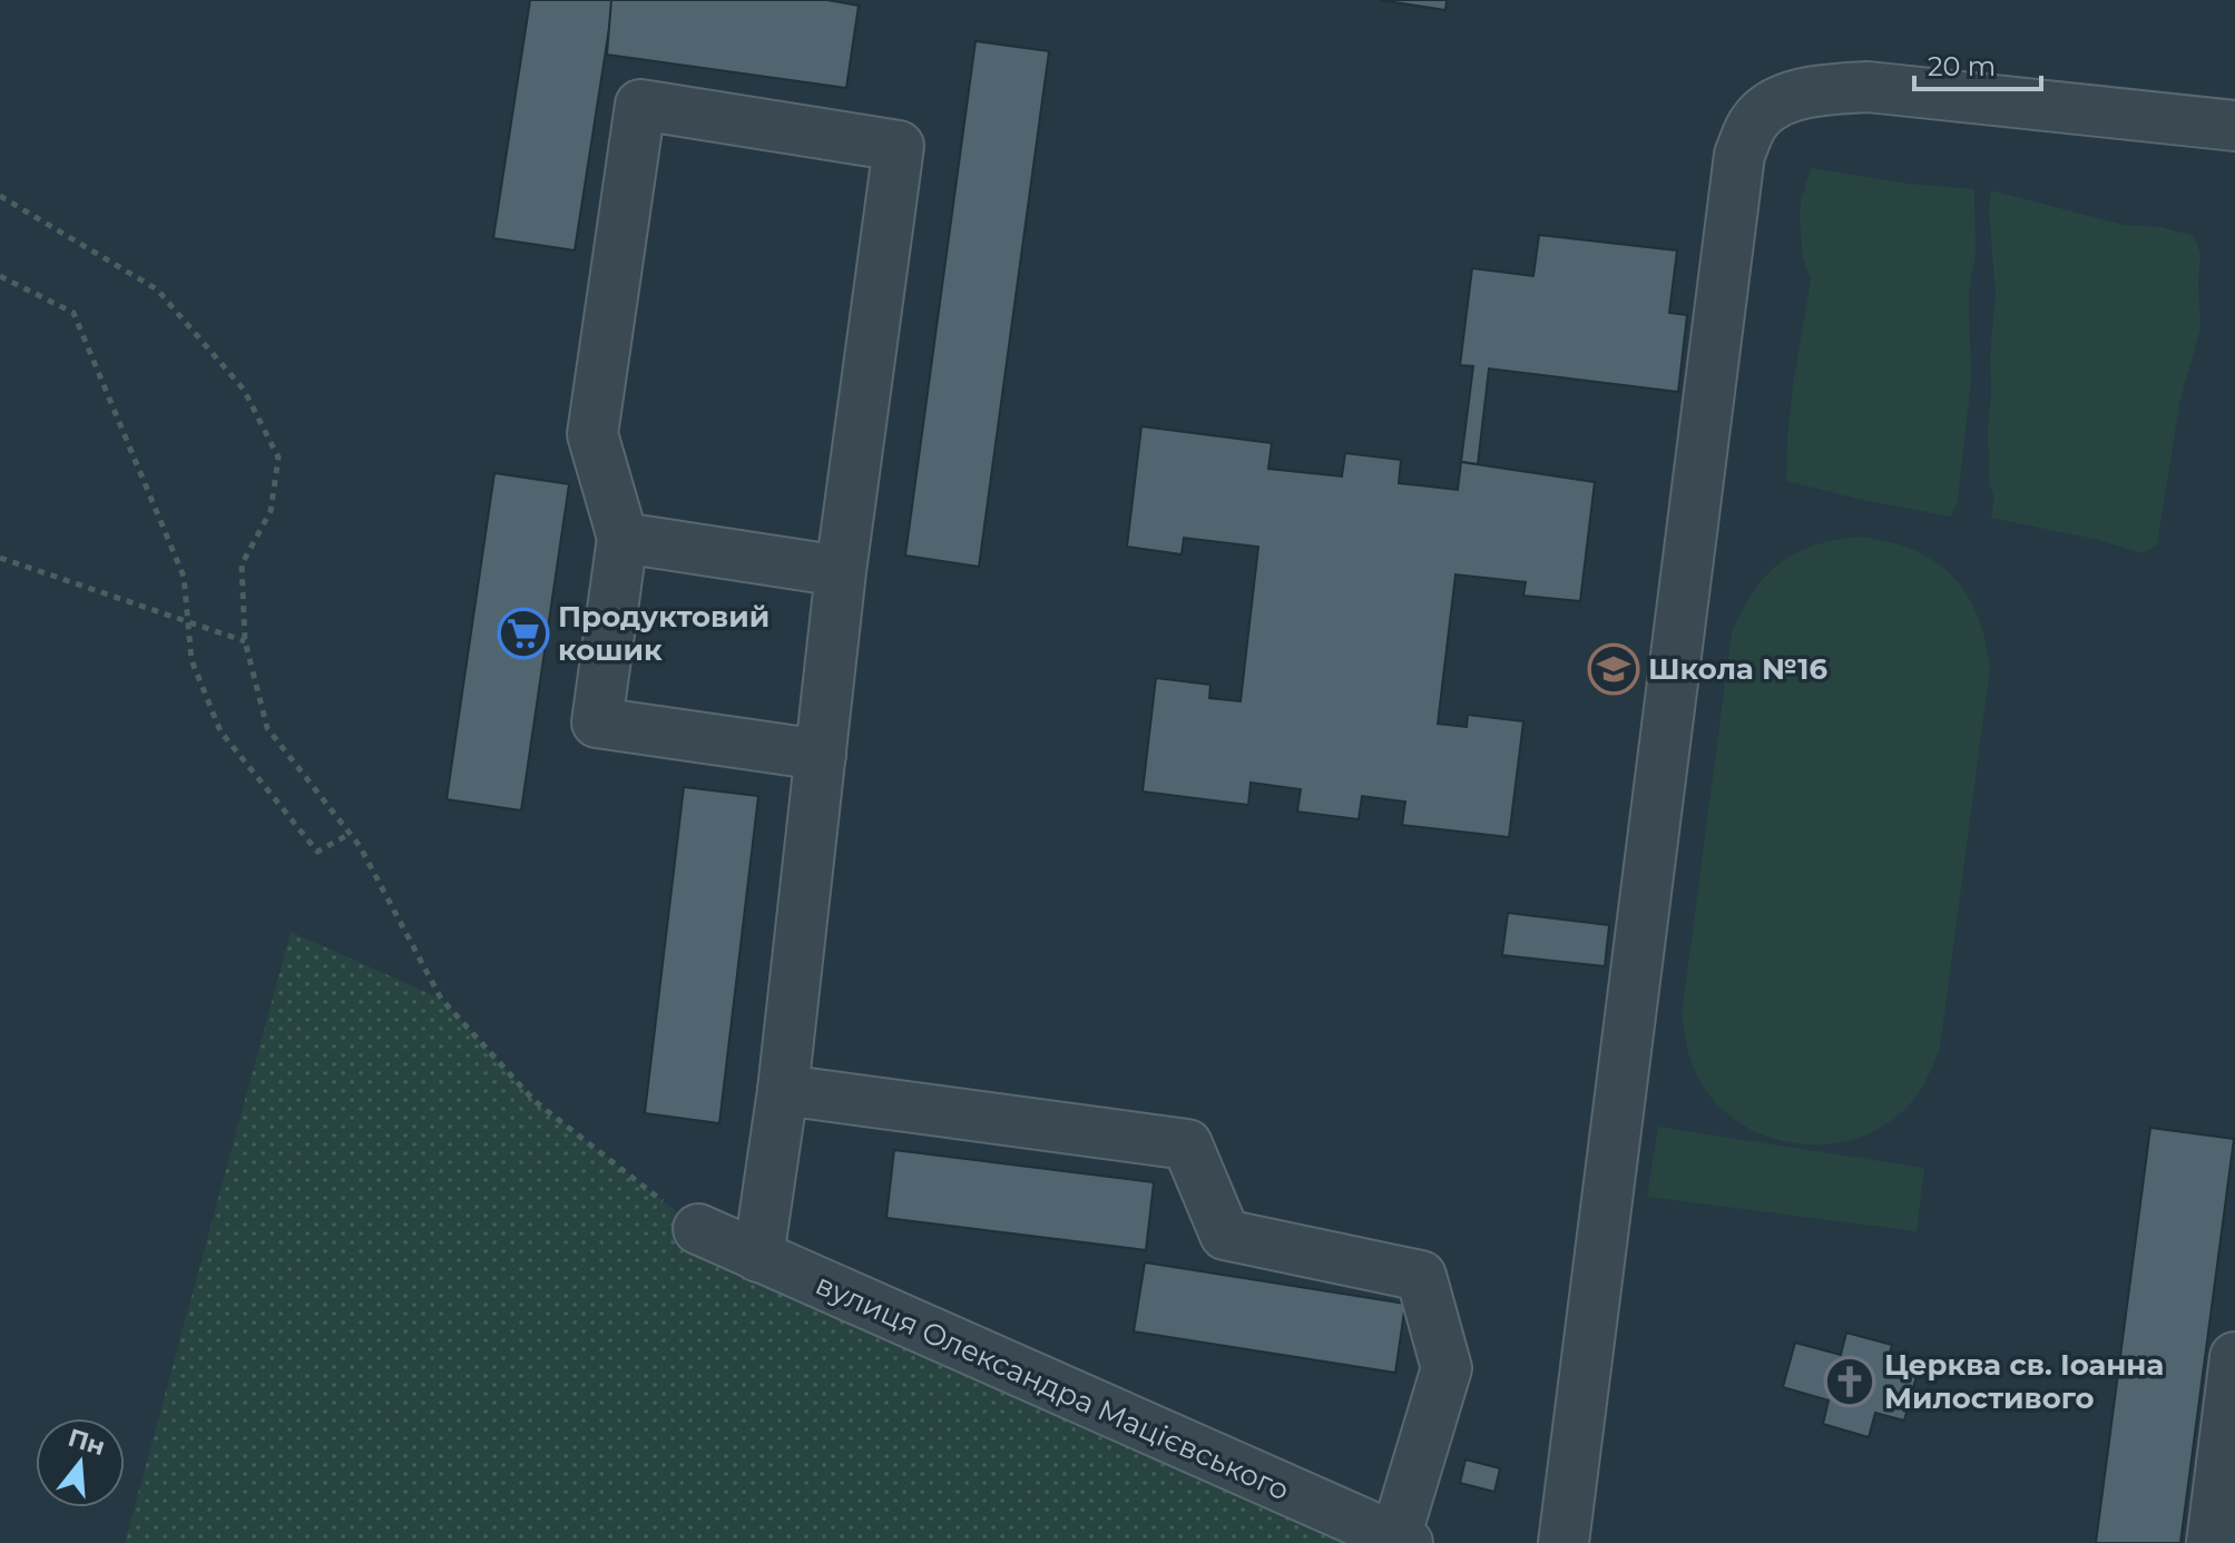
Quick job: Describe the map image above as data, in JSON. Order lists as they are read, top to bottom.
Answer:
{
  "streets": {
    "street": ["вулиця Олександра Мацієвського"]
  },
  "places": {
    "supermarket": ["Продуктовий кошик"],
    "school or university": ["Школа №16"],
    "church": ["Церква св. Іоанна Милостивого"]
  },
  "scale_bar": "20 m",
  "north": "top"
}
